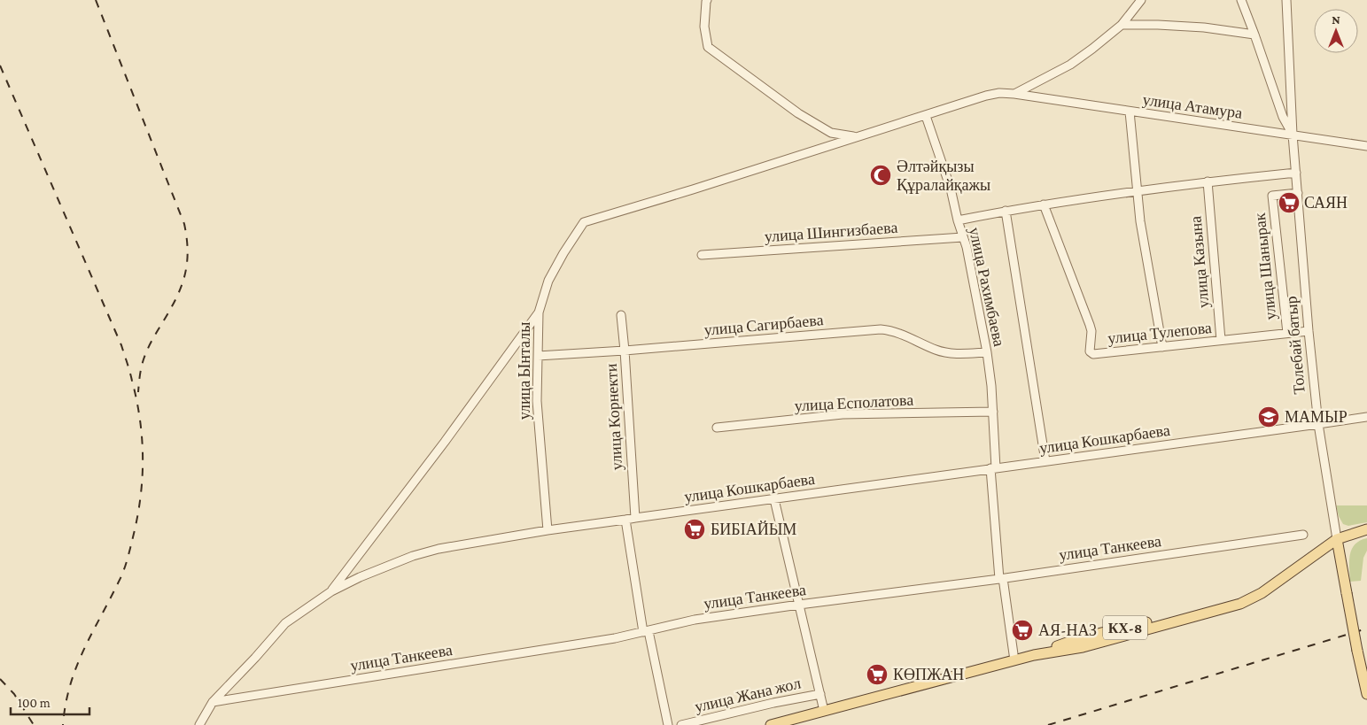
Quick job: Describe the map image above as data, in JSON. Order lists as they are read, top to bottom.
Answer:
{
  "streets": {
    "main road": ["Толебай батыр", "КХ-8"],
    "street": [
      "улица Атамура",
      "улица Шингизбаева",
      "улица Казына",
      "улица Шанырак",
      "улица Рахимбаева",
      "улица Сагирбаева",
      "улица Тулепова",
      "улица Ынталы",
      "улица Есполатова",
      "улица Корнекти",
      "улица Кошкарбаева",
      "улица Танкеева",
      "улица Жана жол"
    ]
  },
  "crossings": [
    ["улица Атамура", "улица Рахимбаева"],
    ["улица Атамура", "Толебай батыр"],
    ["улица Атамура", "улица Ынталы"],
    ["улица Шингизбаева", "улица Рахимбаева"],
    ["улица Казына", "улица Тулепова"],
    ["улица Шанырак", "улица Тулепова"],
    ["улица Шанырак", "Толебай батыр"],
    ["улица Рахимбаева", "улица Сагирбаева"],
    ["улица Рахимбаева", "улица Есполатова"],
    ["улица Рахимбаева", "улица Кошкарбаева"],
    ["улица Рахимбаева", "улица Танкеева"],
    ["улица Рахимбаева", "КХ-8"],
    ["улица Сагирбаева", "улица Ынталы"],
    ["улица Сагирбаева", "улица Корнекти"],
    ["улица Тулепова", "Толебай батыр"],
    ["Толебай батыр", "улица Кошкарбаева"],
    ["Толебай батыр", "КХ-8"],
    ["улица Ынталы", "улица Кошкарбаева"],
    ["улица Корнекти", "улица Кошкарбаева"],
    ["улица Кошкарбаева", "улица Танкеева"]
  ],
  "places": {
    "mosque": ["Әлтәйқызы Құралайқажы"],
    "supermarket": [
      "САЯН",
      "БИБІАЙЫМ",
      "АЯ-НАЗ",
      "КӨПЖАН"
    ],
    "school or university": ["МАМЫР"]
  },
  "scale_bar": "100 m",
  "north": "top"
}
